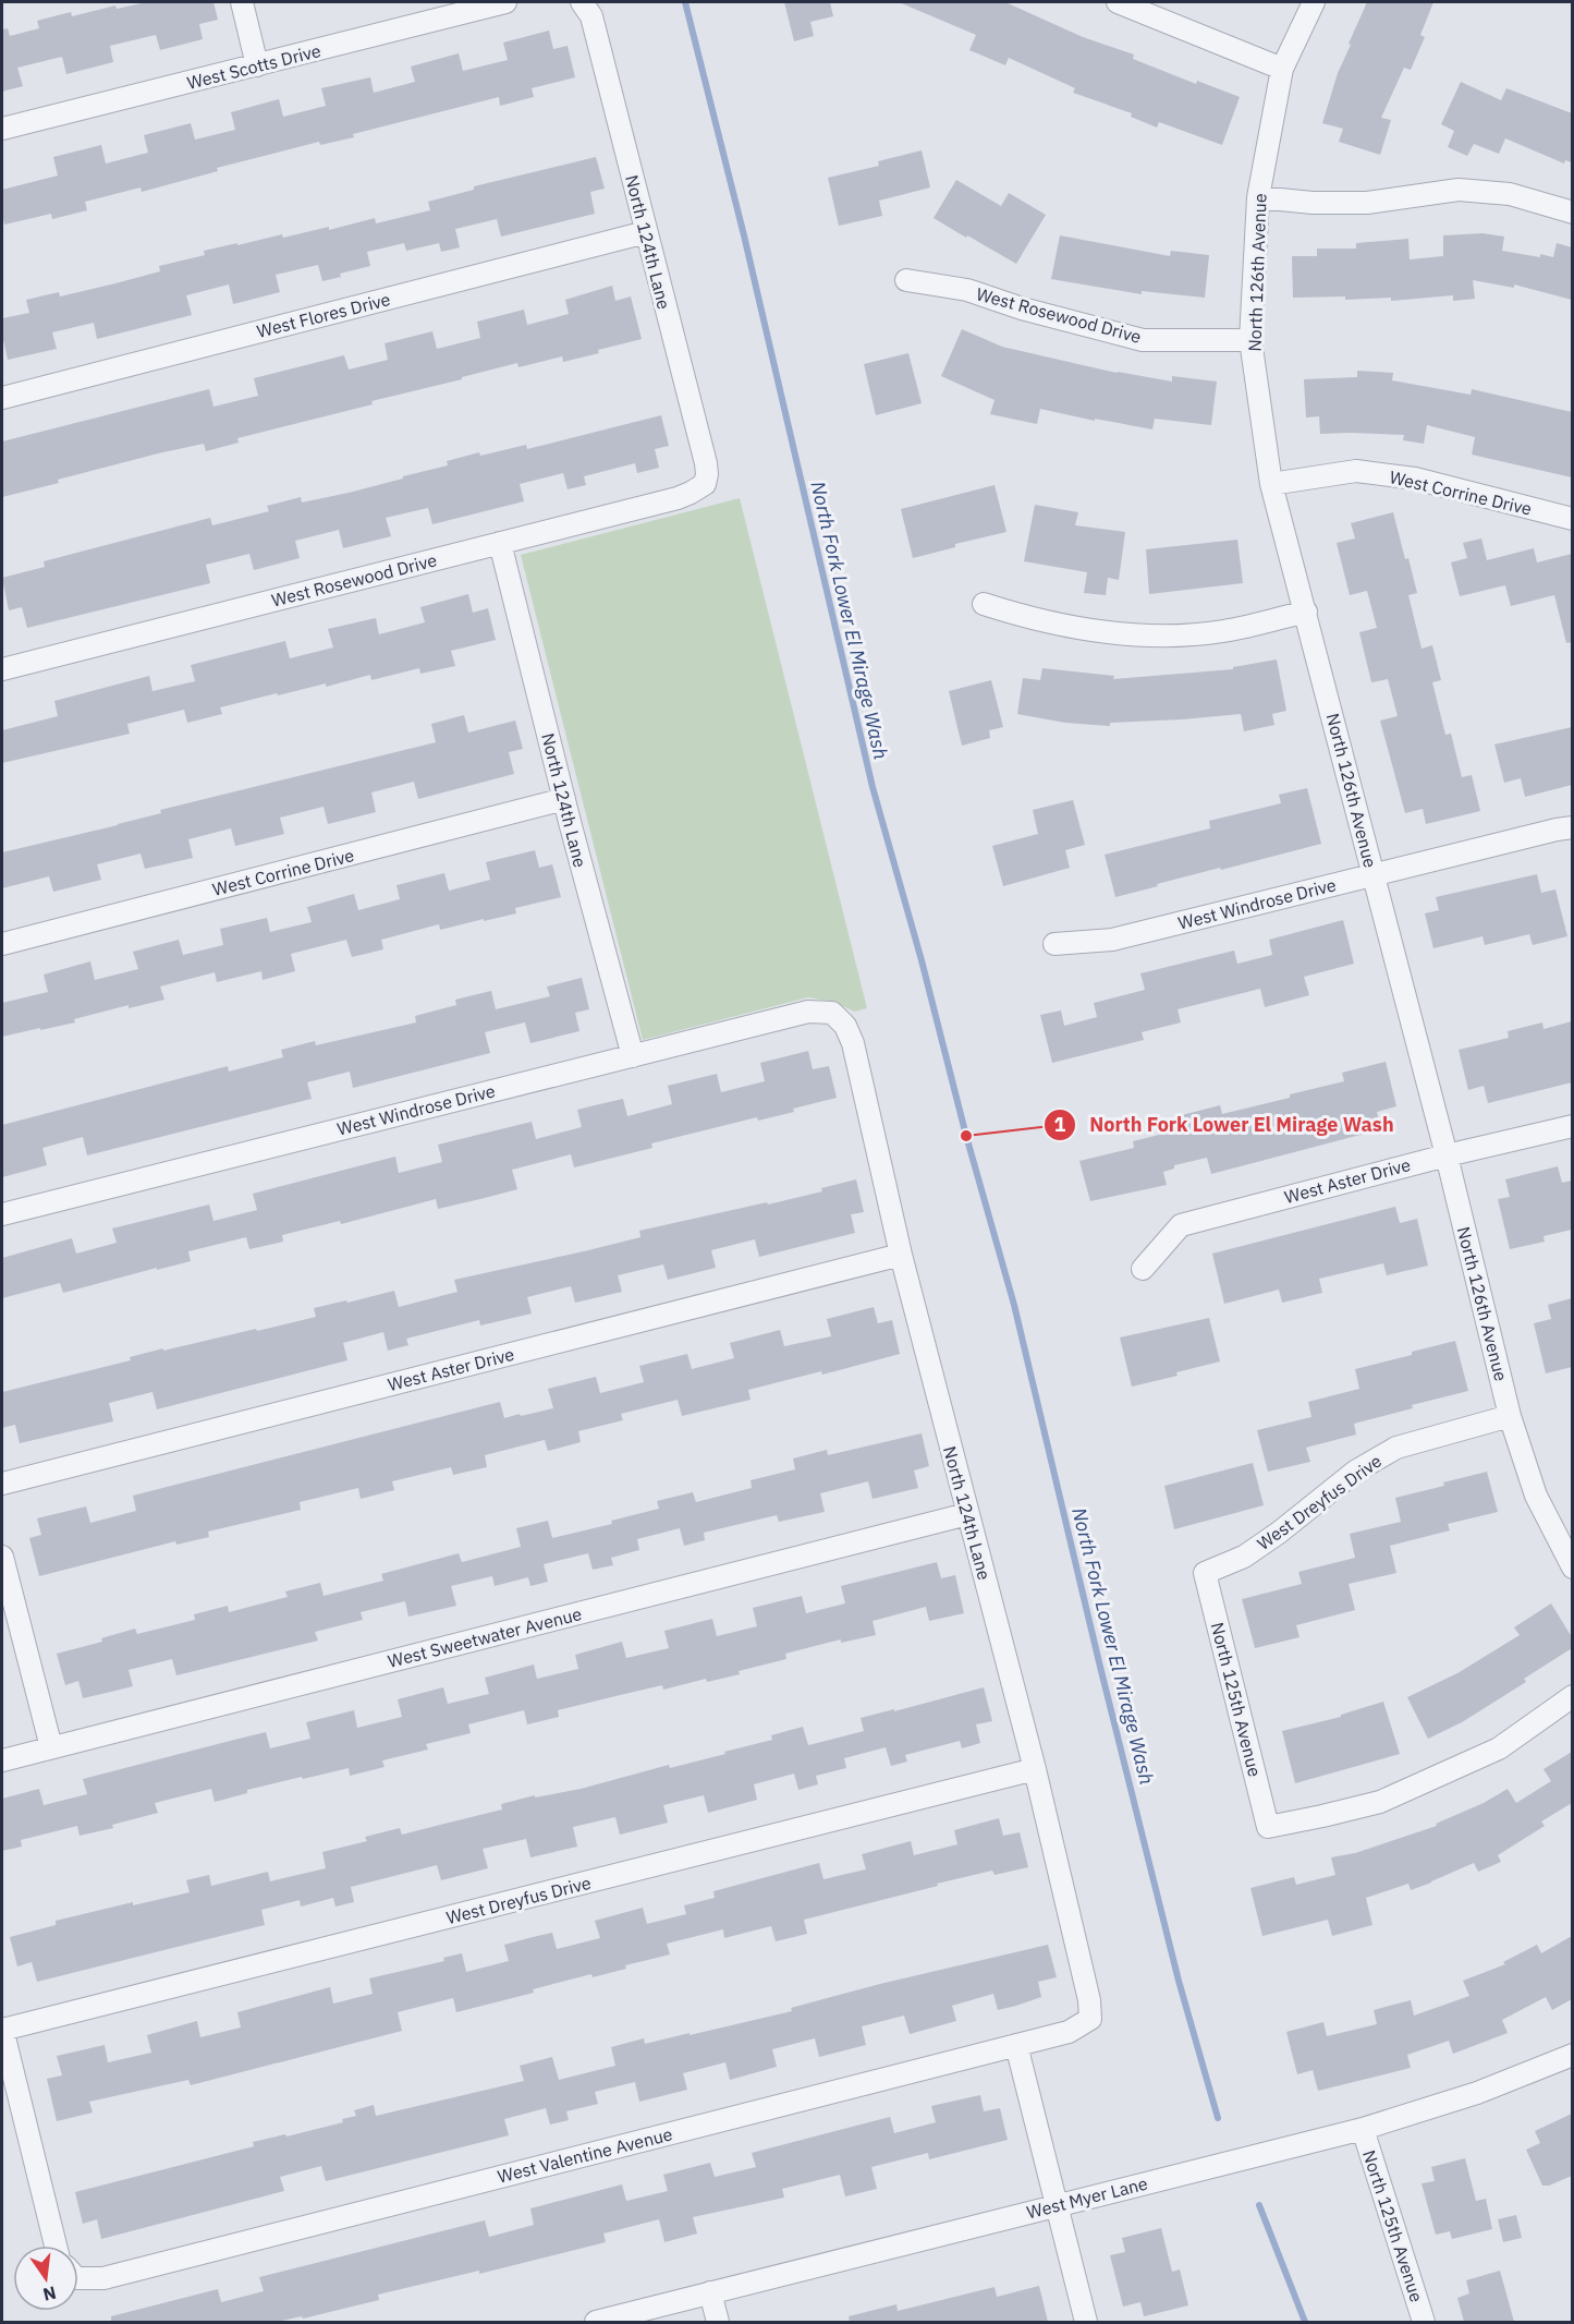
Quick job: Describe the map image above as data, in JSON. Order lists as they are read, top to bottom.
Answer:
{
  "streets": {
    "street": [
      "West Scotts Drive",
      "North 124th Lane",
      "North 126th Avenue",
      "West Flores Drive",
      "West Rosewood Drive",
      "West Corrine Drive",
      "West Windrose Drive",
      "West Aster Drive",
      "West Dreyfus Drive",
      "West Sweetwater Avenue",
      "North 125th Avenue",
      "West Valentine Avenue",
      "West Myer Lane"
    ]
  },
  "crossings": [
    ["North 124th Lane", "West Flores Drive"],
    ["North 124th Lane", "West Rosewood Drive"],
    ["North 124th Lane", "West Corrine Drive"],
    ["North 124th Lane", "West Windrose Drive"],
    ["North 124th Lane", "West Aster Drive"],
    ["North 124th Lane", "West Dreyfus Drive"],
    ["North 124th Lane", "West Sweetwater Avenue"],
    ["North 124th Lane", "West Valentine Avenue"],
    ["North 126th Avenue", "West Rosewood Drive"],
    ["North 126th Avenue", "West Corrine Drive"],
    ["North 126th Avenue", "West Windrose Drive"],
    ["North 126th Avenue", "West Aster Drive"],
    ["North 126th Avenue", "West Dreyfus Drive"],
    ["West Dreyfus Drive", "North 125th Avenue"],
    ["North 125th Avenue", "West Myer Lane"]
  ],
  "water": ["North Fork Lower El Mirage Wash"],
  "places": ["North Fork Lower El Mirage Wash"],
  "north": "bottom"
}
